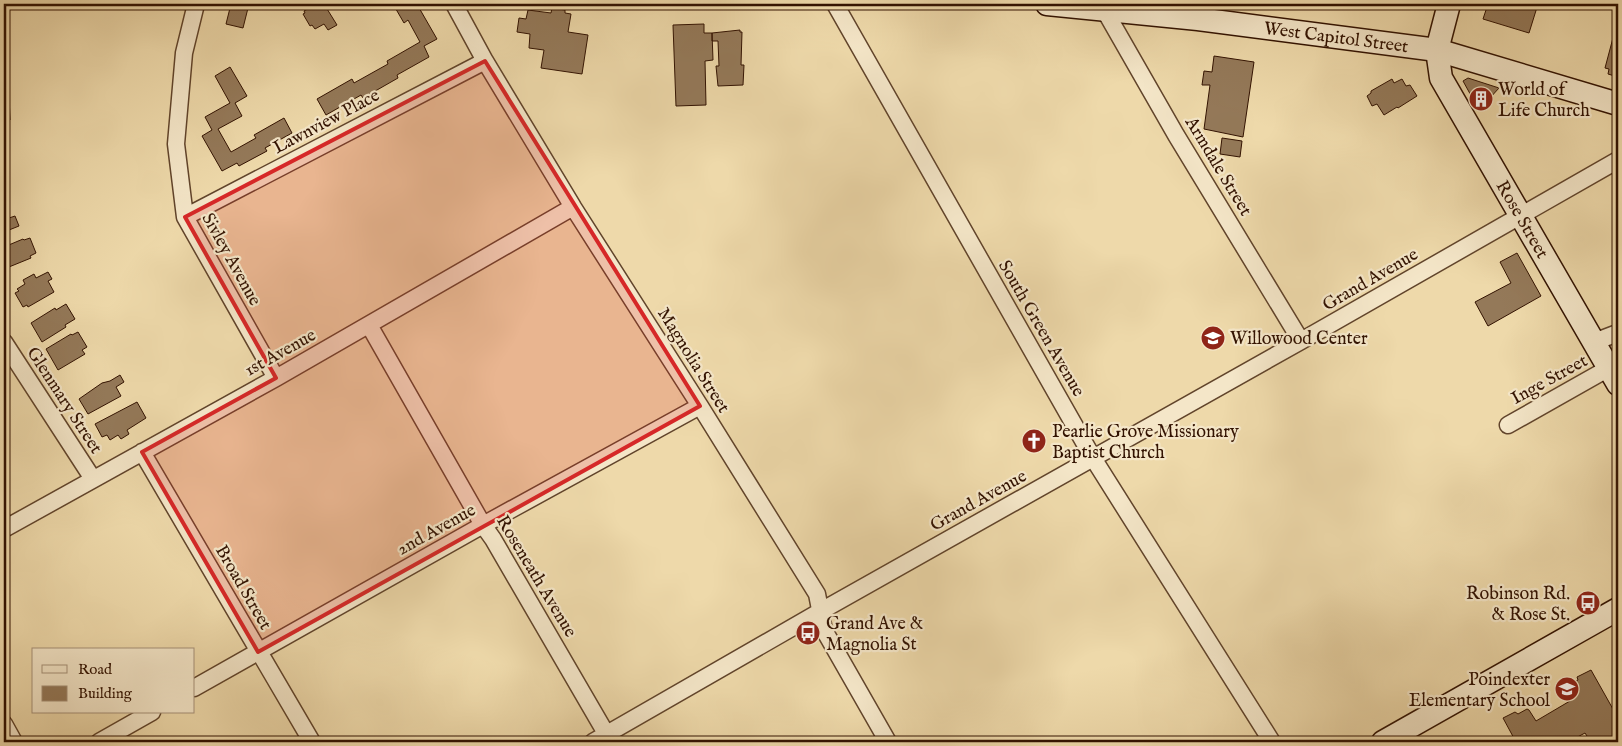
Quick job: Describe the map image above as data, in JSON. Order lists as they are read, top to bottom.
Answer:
{
  "streets": {
    "main road": ["West Capitol Street", "Rose Street"],
    "street": [
      "Lawnview Place",
      "Armdale Street",
      "Sivley Avenue",
      "Grand Avenue",
      "South Green Avenue",
      "1st Avenue",
      "Magnolia Street",
      "Inge Street",
      "Glenmary Street",
      "2nd Avenue",
      "Roseneath Avenue",
      "Broad Street"
    ]
  },
  "crossings": [
    ["West Capitol Street", "Armdale Street"],
    ["West Capitol Street", "Rose Street"],
    ["Lawnview Place", "Sivley Avenue"],
    ["Lawnview Place", "Magnolia Street"],
    ["Armdale Street", "Grand Avenue"],
    ["Rose Street", "Grand Avenue"],
    ["Rose Street", "Inge Street"],
    ["Sivley Avenue", "1st Avenue"],
    ["Grand Avenue", "South Green Avenue"],
    ["Grand Avenue", "Magnolia Street"],
    ["Grand Avenue", "Roseneath Avenue"],
    ["1st Avenue", "Magnolia Street"],
    ["1st Avenue", "Glenmary Street"],
    ["1st Avenue", "Roseneath Avenue"],
    ["1st Avenue", "Broad Street"],
    ["Magnolia Street", "2nd Avenue"],
    ["2nd Avenue", "Roseneath Avenue"],
    ["2nd Avenue", "Broad Street"]
  ],
  "places": {
    "building": ["World of Life Church"],
    "school or university": ["Willowood Center", "Poindexter Elementary School"],
    "church": ["Pearlie Grove Missionary Baptist Church"],
    "bus stop": ["Robinson Rd. & Rose St.", "Grand Ave & Magnolia St"]
  },
  "legend": ["Road", "Building"]
}
